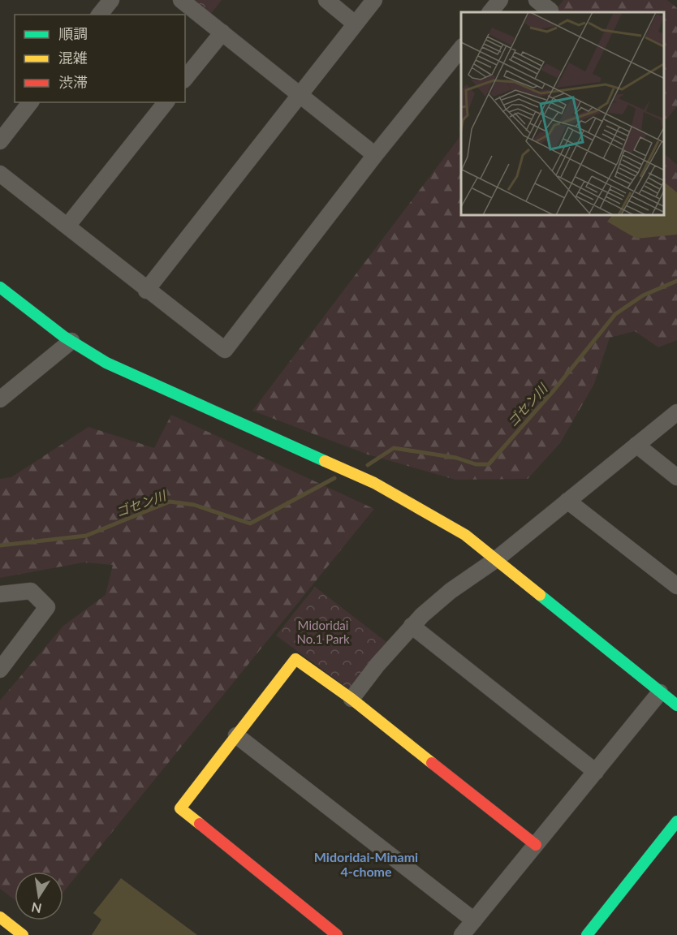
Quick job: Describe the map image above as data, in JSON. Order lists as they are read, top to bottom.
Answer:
{
  "districts": ["Midoridai-Minami 4-chome"],
  "water": ["ゴセン川"],
  "parks": ["Midoridai No.1 Park"],
  "legend": ["順調", "混雑", "渋滞"],
  "north": "bottom"
}
